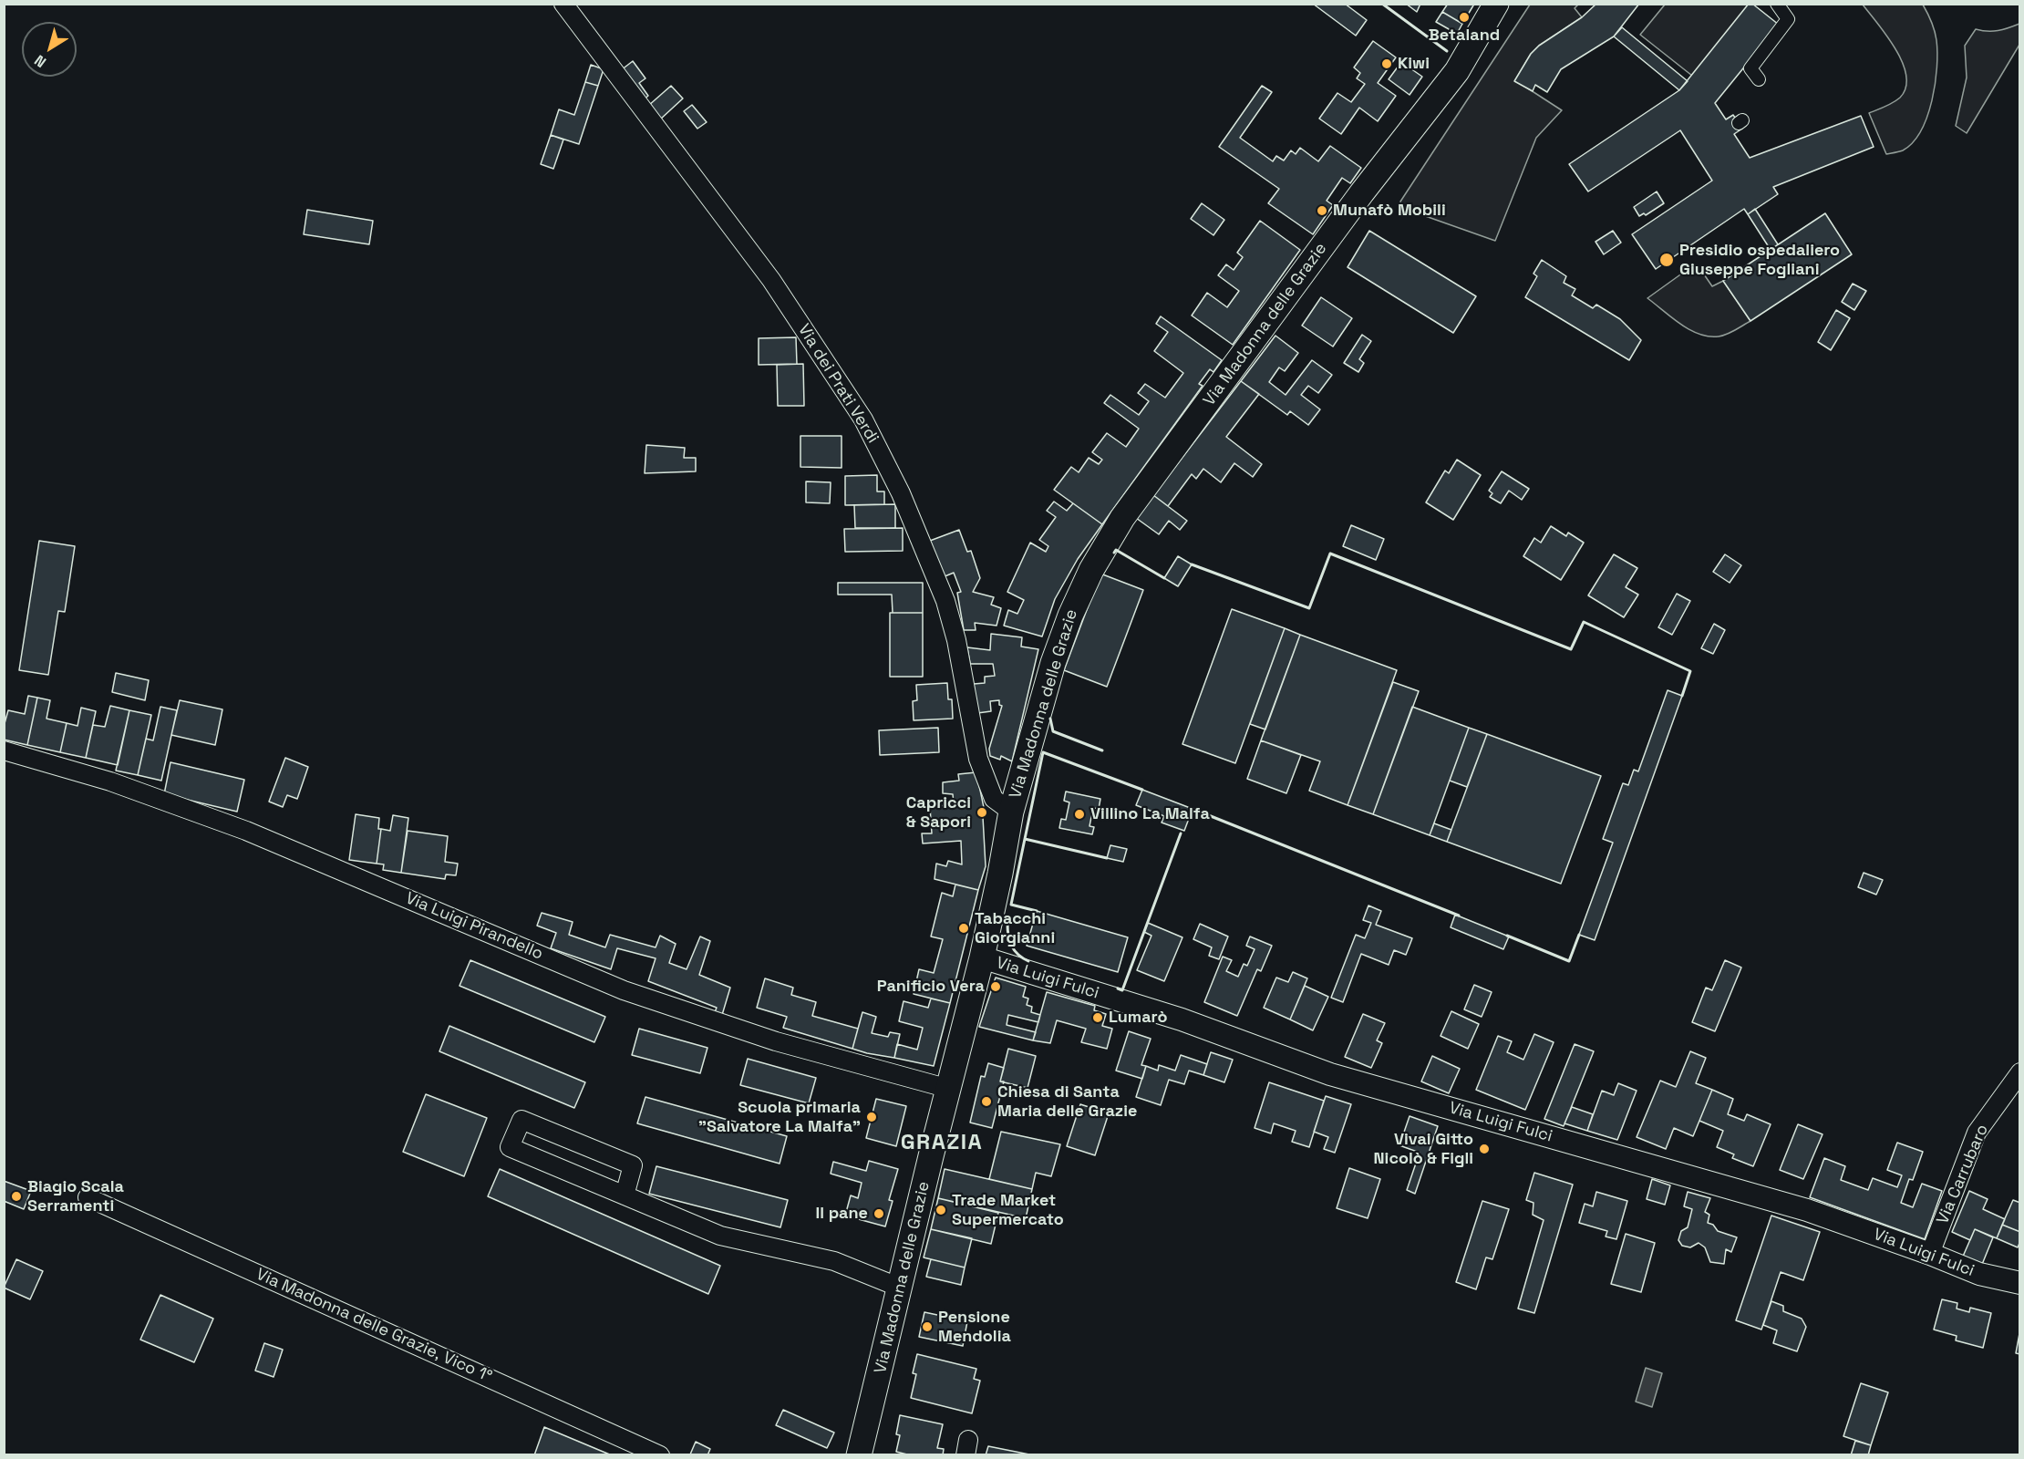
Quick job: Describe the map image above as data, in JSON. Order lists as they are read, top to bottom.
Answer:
{
  "streets": {
    "main road": ["Via Madonna delle Grazie"],
    "street": [
      "Via dei Prati Verdi",
      "Via Luigi Pirandello",
      "Via Luigi Fulci",
      "Via Carrubaro",
      "Via Madonna delle Grazie, Vico 1°"
    ]
  },
  "crossings": [
    ["Via Madonna delle Grazie", "Via dei Prati Verdi"],
    ["Via Madonna delle Grazie", "Via Luigi Pirandello"],
    ["Via Madonna delle Grazie", "Via Luigi Fulci"],
    ["Via Luigi Fulci", "Via Carrubaro"]
  ],
  "districts": ["GRAZIA"],
  "places": [
    "Betaland",
    "Kiwi",
    "Munafò Mobili",
    "Presidio ospedaliero Giuseppe Fogliani",
    "Capricci & Sapori",
    "Villino La Malfa",
    "Tabacchi Giorgianni",
    "Panificio Vera",
    "Lumarò",
    "Chiesa di Santa Maria delle Grazie",
    "Scuola primaria \"Salvatore La Malfa\"",
    "Vivai Gitto Nicolò & Figli",
    "Biagio Scala Serramenti",
    "Trade Market Supermercato",
    "Il pane",
    "Pensione Mendolia"
  ],
  "north": "bottom left"
}
